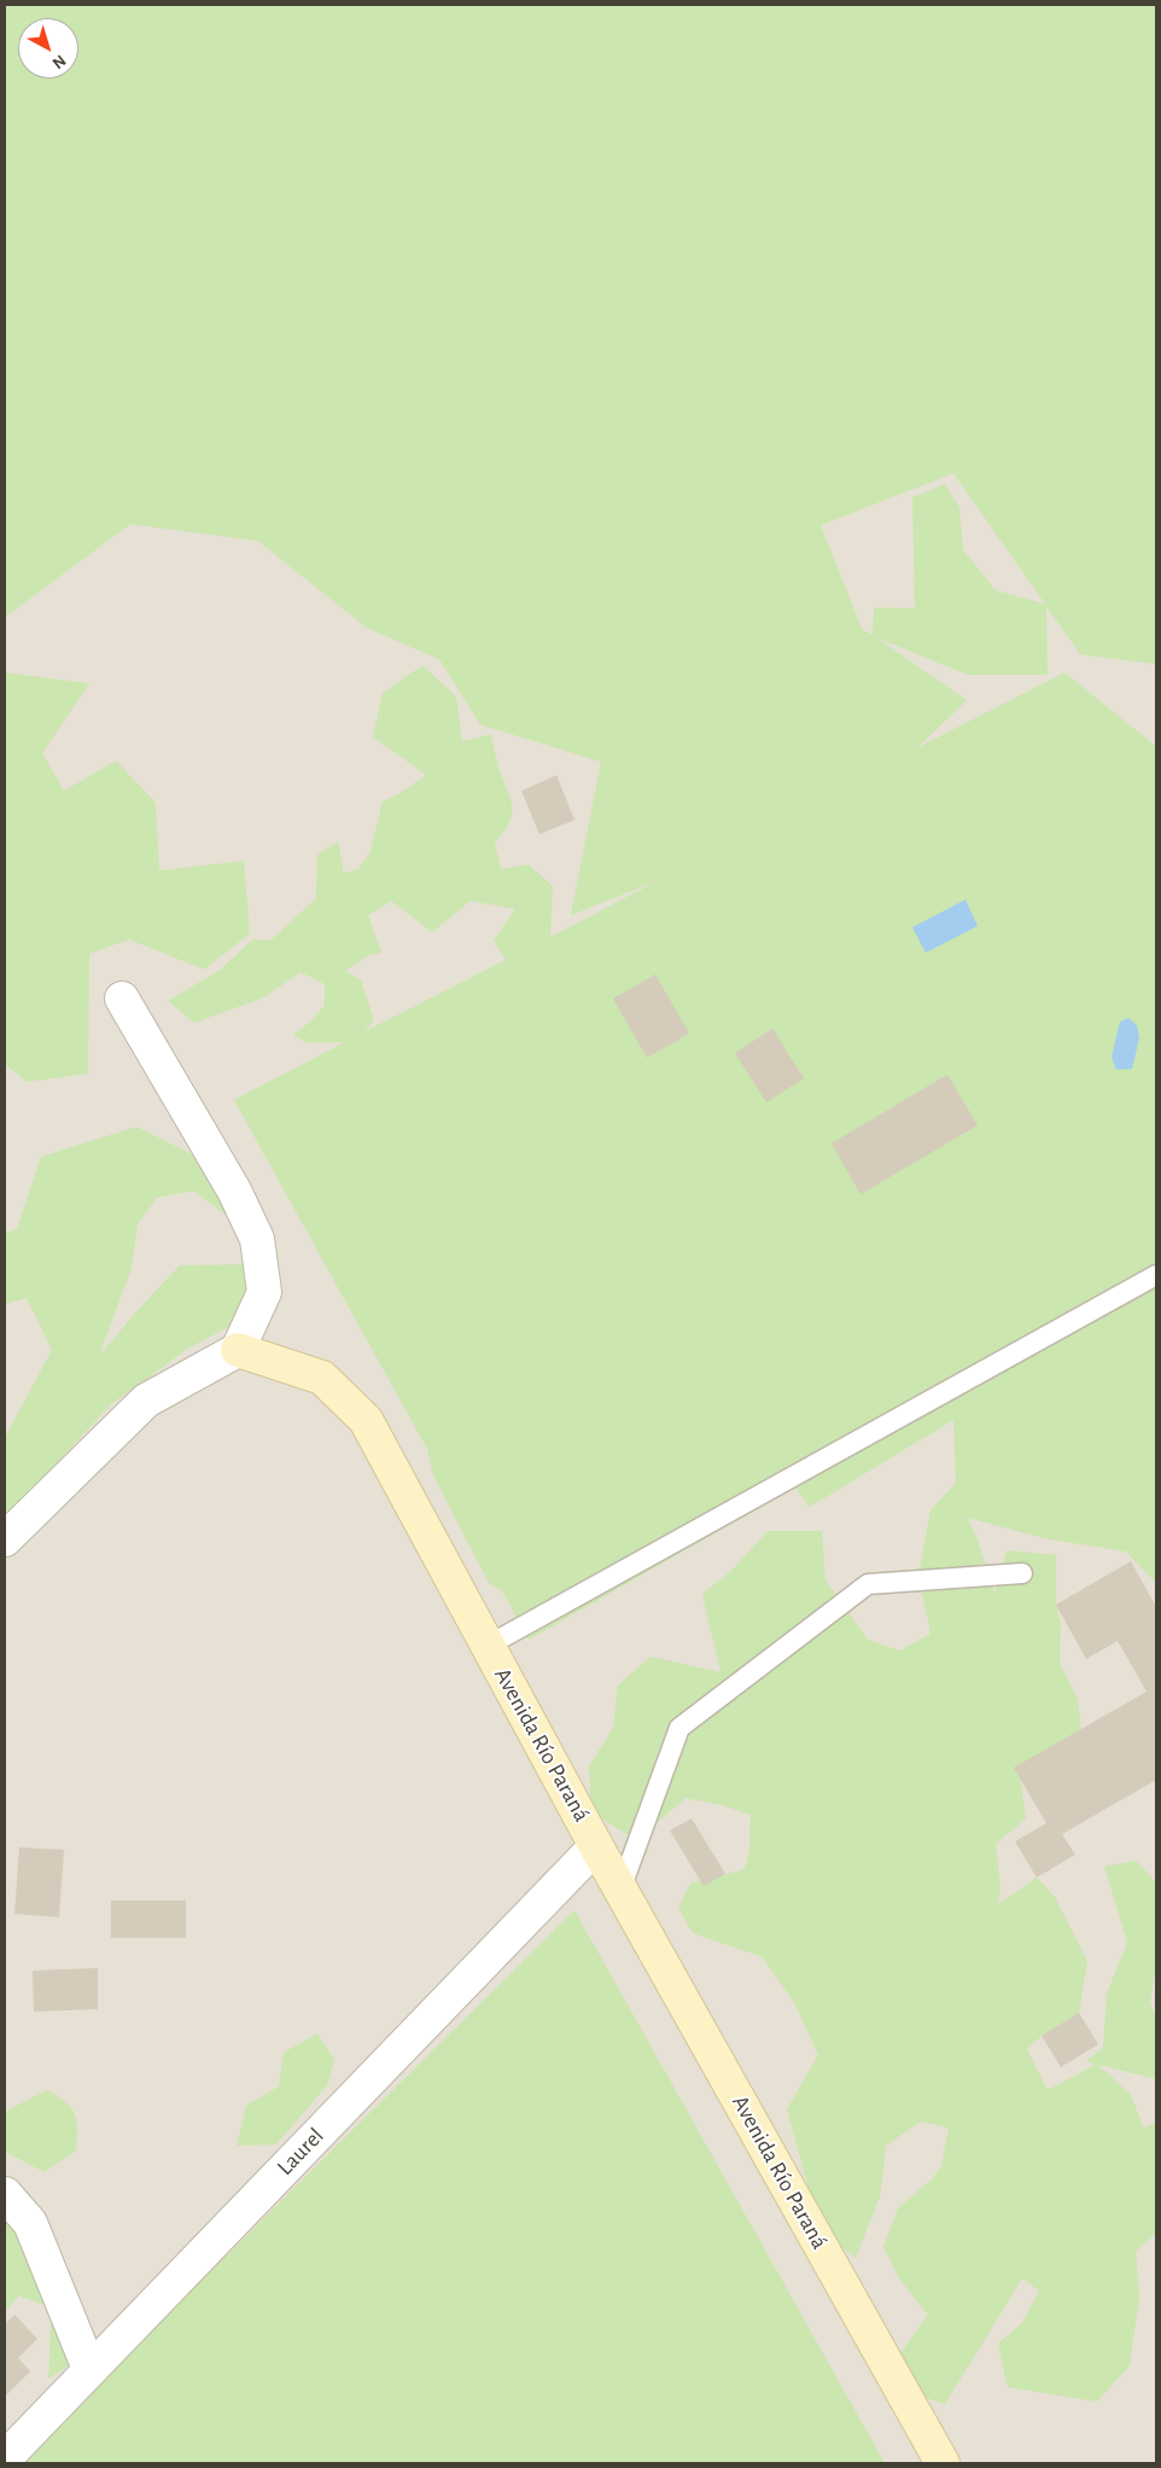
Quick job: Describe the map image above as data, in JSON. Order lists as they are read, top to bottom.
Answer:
{
  "streets": {
    "main road": ["Avenida Río Paraná"],
    "street": ["Laurel"]
  },
  "crossings": [
    ["Avenida Río Paraná", "Laurel"]
  ],
  "north": "bottom right"
}
